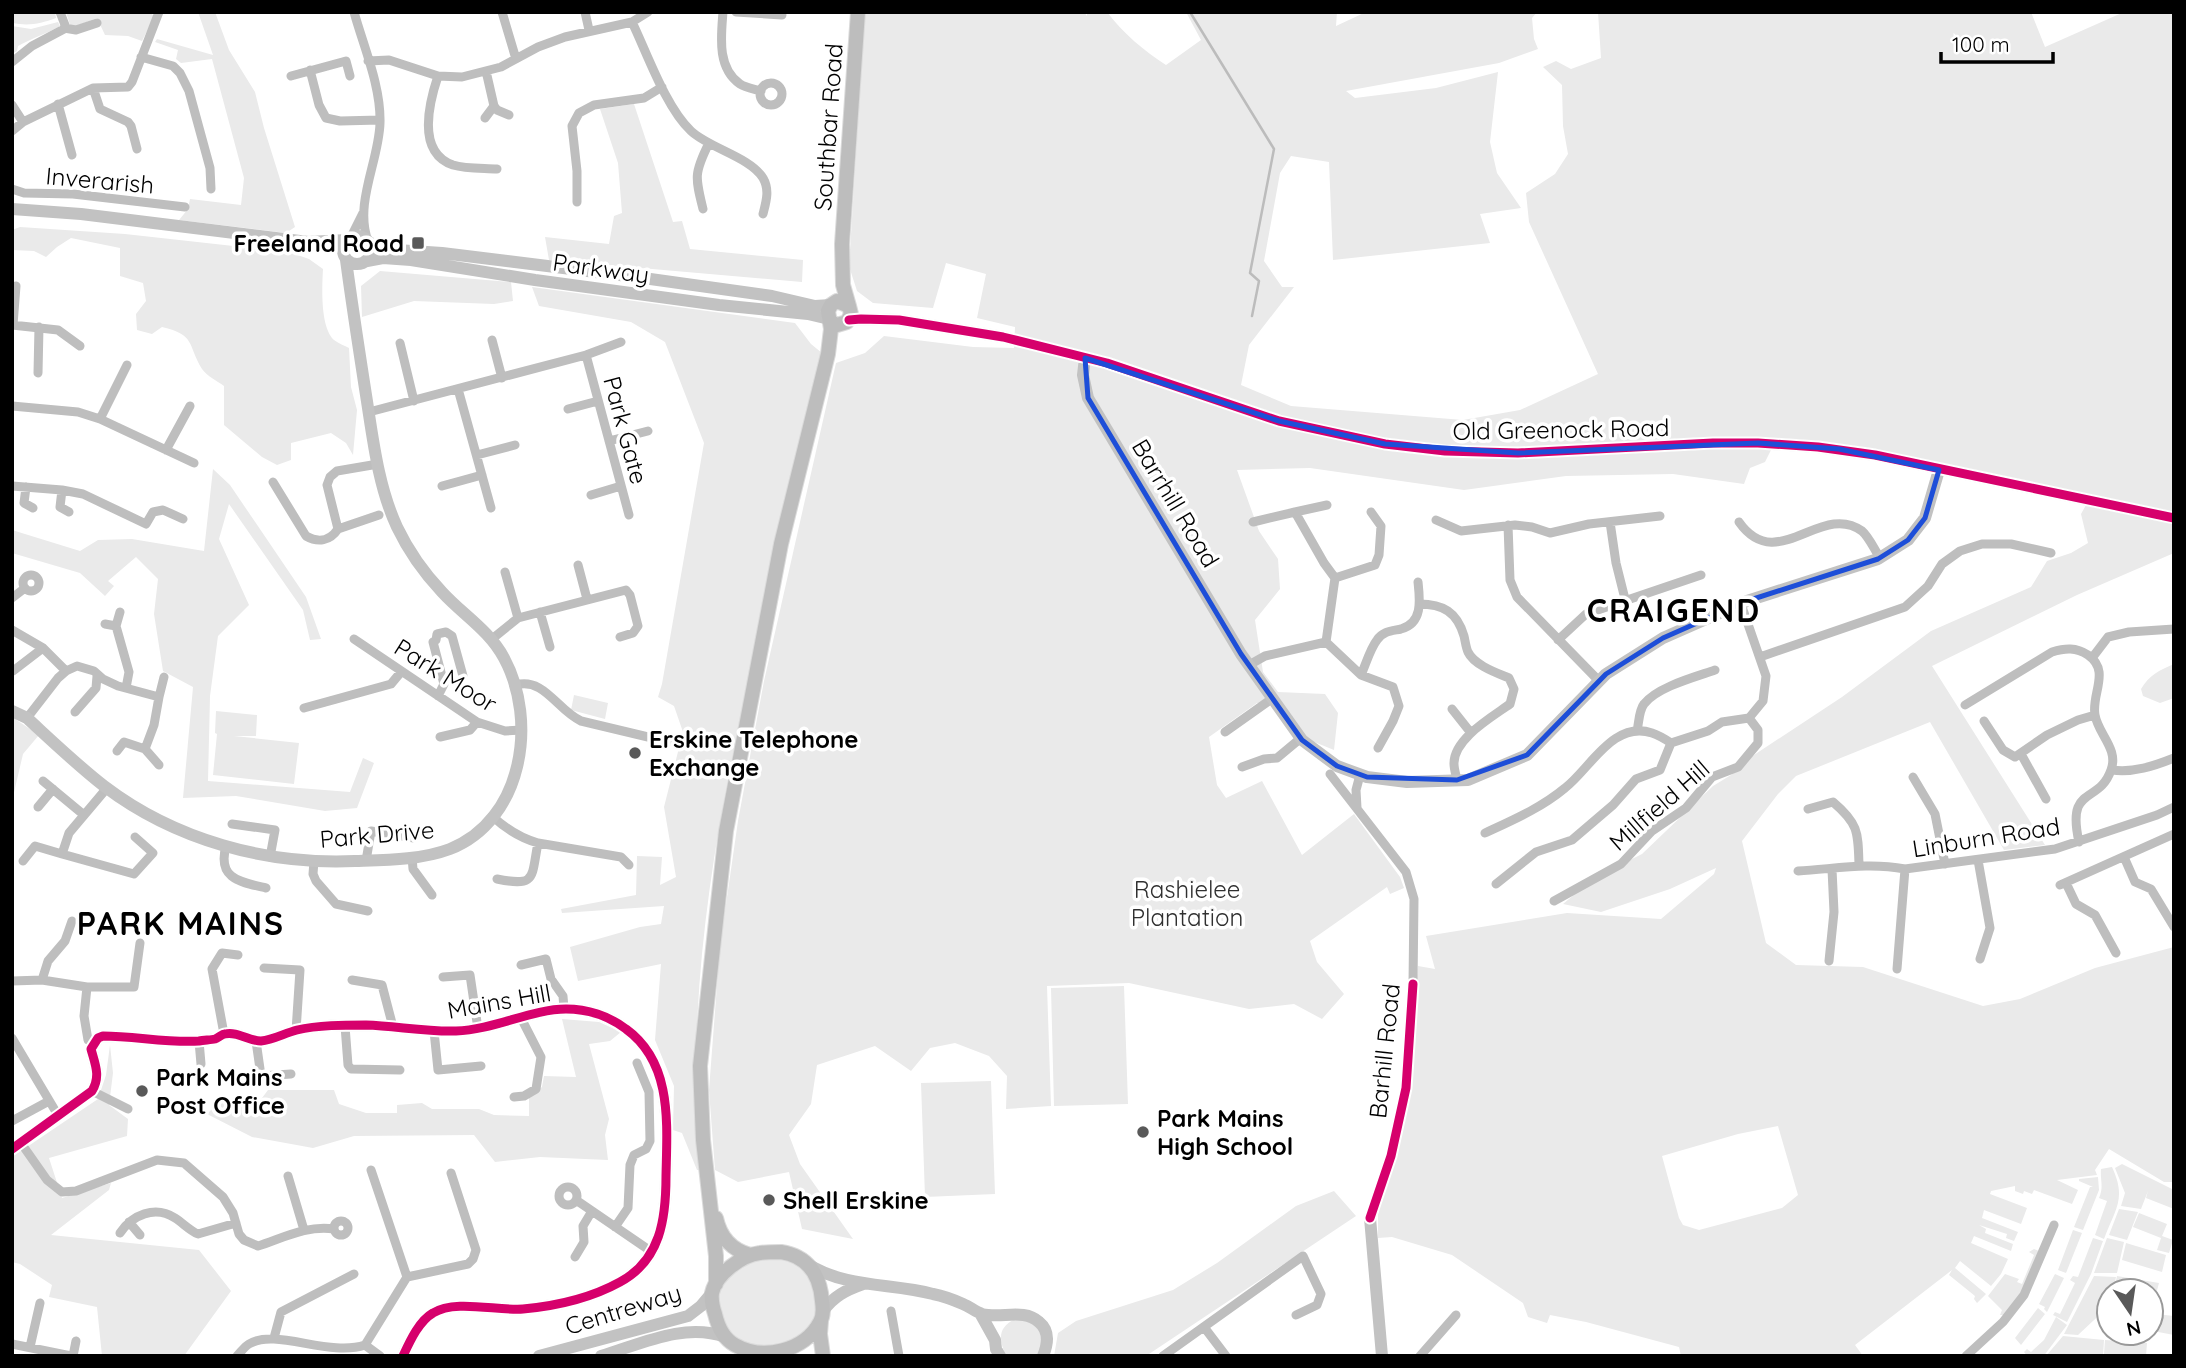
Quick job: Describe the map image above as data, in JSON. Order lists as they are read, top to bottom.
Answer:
{
  "streets": {
    "main road": ["Southbar Road"],
    "street": [
      "Inverarish",
      "Parkway",
      "Old Greenock Road",
      "Park Gate",
      "Barrhill Road",
      "Park Moor",
      "Millfield Hill",
      "Park Drive",
      "Linburn Road",
      "Mains Hill",
      "Barhill Road",
      "Centreway"
    ]
  },
  "crossings": [
    ["Southbar Road", "Parkway"],
    ["Southbar Road", "Old Greenock Road"],
    ["Parkway", "Park Drive"],
    ["Old Greenock Road", "Barrhill Road"],
    ["Park Gate", "Park Drive"],
    ["Park Moor", "Park Drive"]
  ],
  "districts": ["CRAIGEND", "PARK MAINS"],
  "parks": ["Rashielee Plantation"],
  "places": {
    "transit": ["Freeland Road"],
    "other": [
      "Erskine Telephone Exchange",
      "Park Mains Post Office",
      "Park Mains High School",
      "Shell Erskine"
    ]
  },
  "scale_bar": "100 m",
  "north": "bottom"
}
